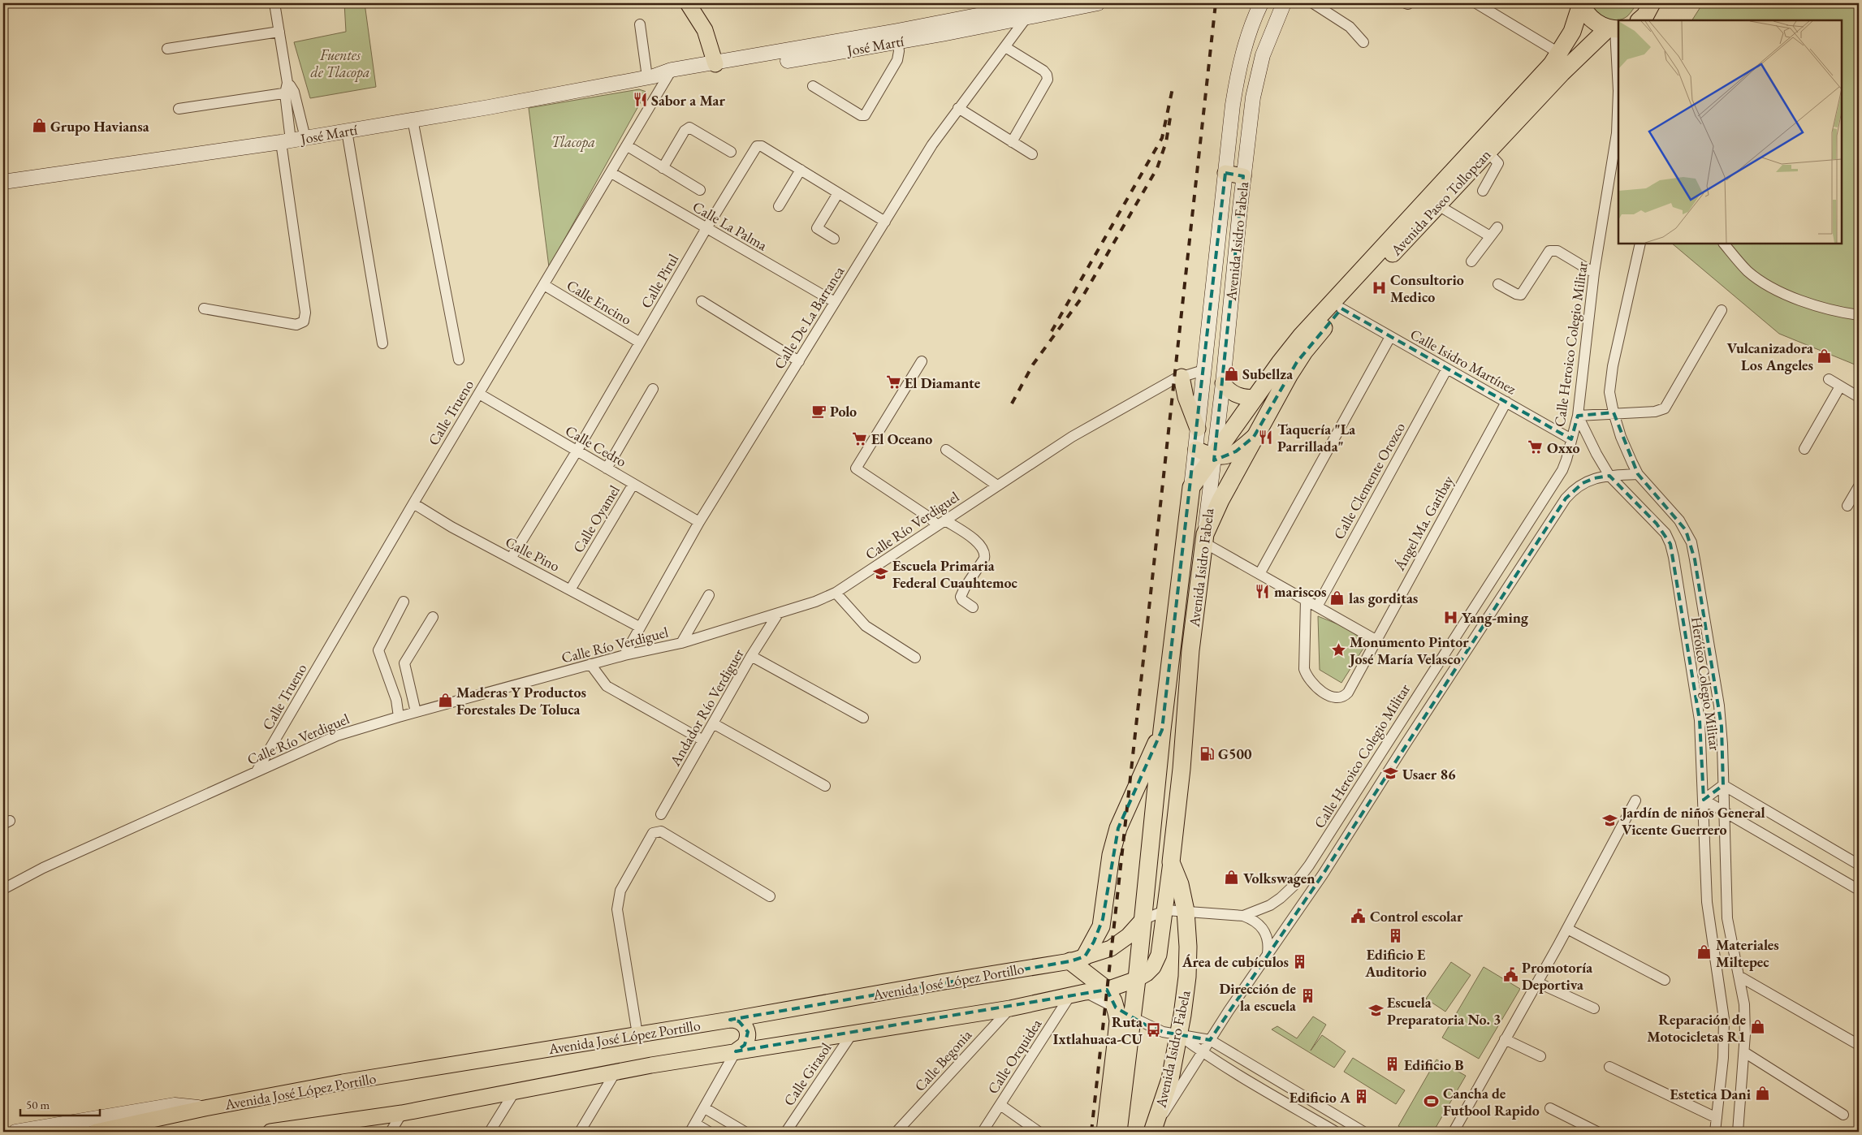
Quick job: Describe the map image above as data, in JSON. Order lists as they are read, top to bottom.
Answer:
{
  "streets": {
    "highway": ["Avenida Paseo Tollopcan", "Avenida Isidro Fabela"],
    "main road": ["José Martí", "Avenida José López Portillo"],
    "street": [
      "Calle La Palma",
      "Calle Pirul",
      "Calle Encino",
      "Calle De La Barranca",
      "Calle Heroico Colegio Militar",
      "Calle Isidro Martínez",
      "Calle Trueno",
      "Calle Cedro",
      "Calle Clemente Orozco",
      "Calle Oyamel",
      "Ángel Ma. Garibay",
      "Calle Río Verdiguel",
      "Calle Pino",
      "Heróico Colegio Militar",
      "Andador Río Verdiguer",
      "Calle Orquidea",
      "Calle Begonia",
      "Calle Girasol"
    ]
  },
  "crossings": [
    ["José Martí", "Calle De La Barranca"],
    ["José Martí", "Calle Trueno"],
    ["Avenida Paseo Tollopcan", "Avenida Isidro Fabela"],
    ["Avenida Paseo Tollopcan", "Calle Heroico Colegio Militar"],
    ["Avenida Paseo Tollopcan", "Calle Isidro Martínez"],
    ["Calle La Palma", "Calle Pirul"],
    ["Calle La Palma", "Calle De La Barranca"],
    ["Calle La Palma", "Calle Trueno"],
    ["Avenida Isidro Fabela", "Calle Heroico Colegio Militar"],
    ["Avenida Isidro Fabela", "Calle Río Verdiguel"],
    ["Avenida Isidro Fabela", "Avenida José López Portillo"],
    ["Calle Pirul", "Calle Encino"],
    ["Calle Pirul", "Calle De La Barranca"],
    ["Calle Pirul", "Calle Cedro"],
    ["Calle Pirul", "Calle Pino"],
    ["Calle Encino", "Calle Trueno"],
    ["Calle De La Barranca", "Calle Cedro"],
    ["Calle De La Barranca", "Calle Río Verdiguel"],
    ["Calle De La Barranca", "Calle Pino"],
    ["Calle Heroico Colegio Militar", "Calle Isidro Martínez"],
    ["Calle Heroico Colegio Militar", "Heróico Colegio Militar"],
    ["Calle Isidro Martínez", "Calle Clemente Orozco"],
    ["Calle Isidro Martínez", "Ángel Ma. Garibay"],
    ["Calle Trueno", "Calle Cedro"],
    ["Calle Trueno", "Calle Río Verdiguel"],
    ["Calle Trueno", "Calle Pino"],
    ["Calle Cedro", "Calle Oyamel"],
    ["Calle Oyamel", "Calle Pino"],
    ["Calle Río Verdiguel", "Andador Río Verdiguer"]
  ],
  "parks": ["Fuentes de Tlacopa", "Tlacopa"],
  "places": {
    "restaurant": ["Sabor a Mar", "Taquería \"La Parrillada\"", "mariscos"],
    "shop": [
      "Grupo Haviansa",
      "Vulcanizadora Los Angeles",
      "Subellza",
      "las gorditas",
      "Maderas Y Productos Forestales De Toluca",
      "Volkswagen",
      "Materiales Miltepec",
      "Reparación de Motocicletas R1",
      "Estetica Dani"
    ],
    "hospital": ["Consultorio Medico", "Yang-ming"],
    "supermarket": ["El Diamante", "El Oceano", "Oxxo"],
    "cafe": ["Polo"],
    "school or university": [
      "Escuela Primaria Federal Cuauhtemoc",
      "Usaer 86",
      "Jardín de niños General Vicente Guerrero",
      "Escuela Preparatoria No. 3"
    ],
    "place": ["Monumento Pintor José María Velasco"],
    "fuel station": ["G500"],
    "public building": ["Control escolar", "Promotoría Deportiva"],
    "building": [
      "Edificio E Auditorio",
      "Área de cubículos",
      "Dirección de la escuela",
      "Edificio B",
      "Edificio A"
    ],
    "bus stop": ["Ruta Ixtlahuaca-CU"],
    "sports": ["Cancha de Futbool Rapido"]
  },
  "scale_bar": "50 m"
}
